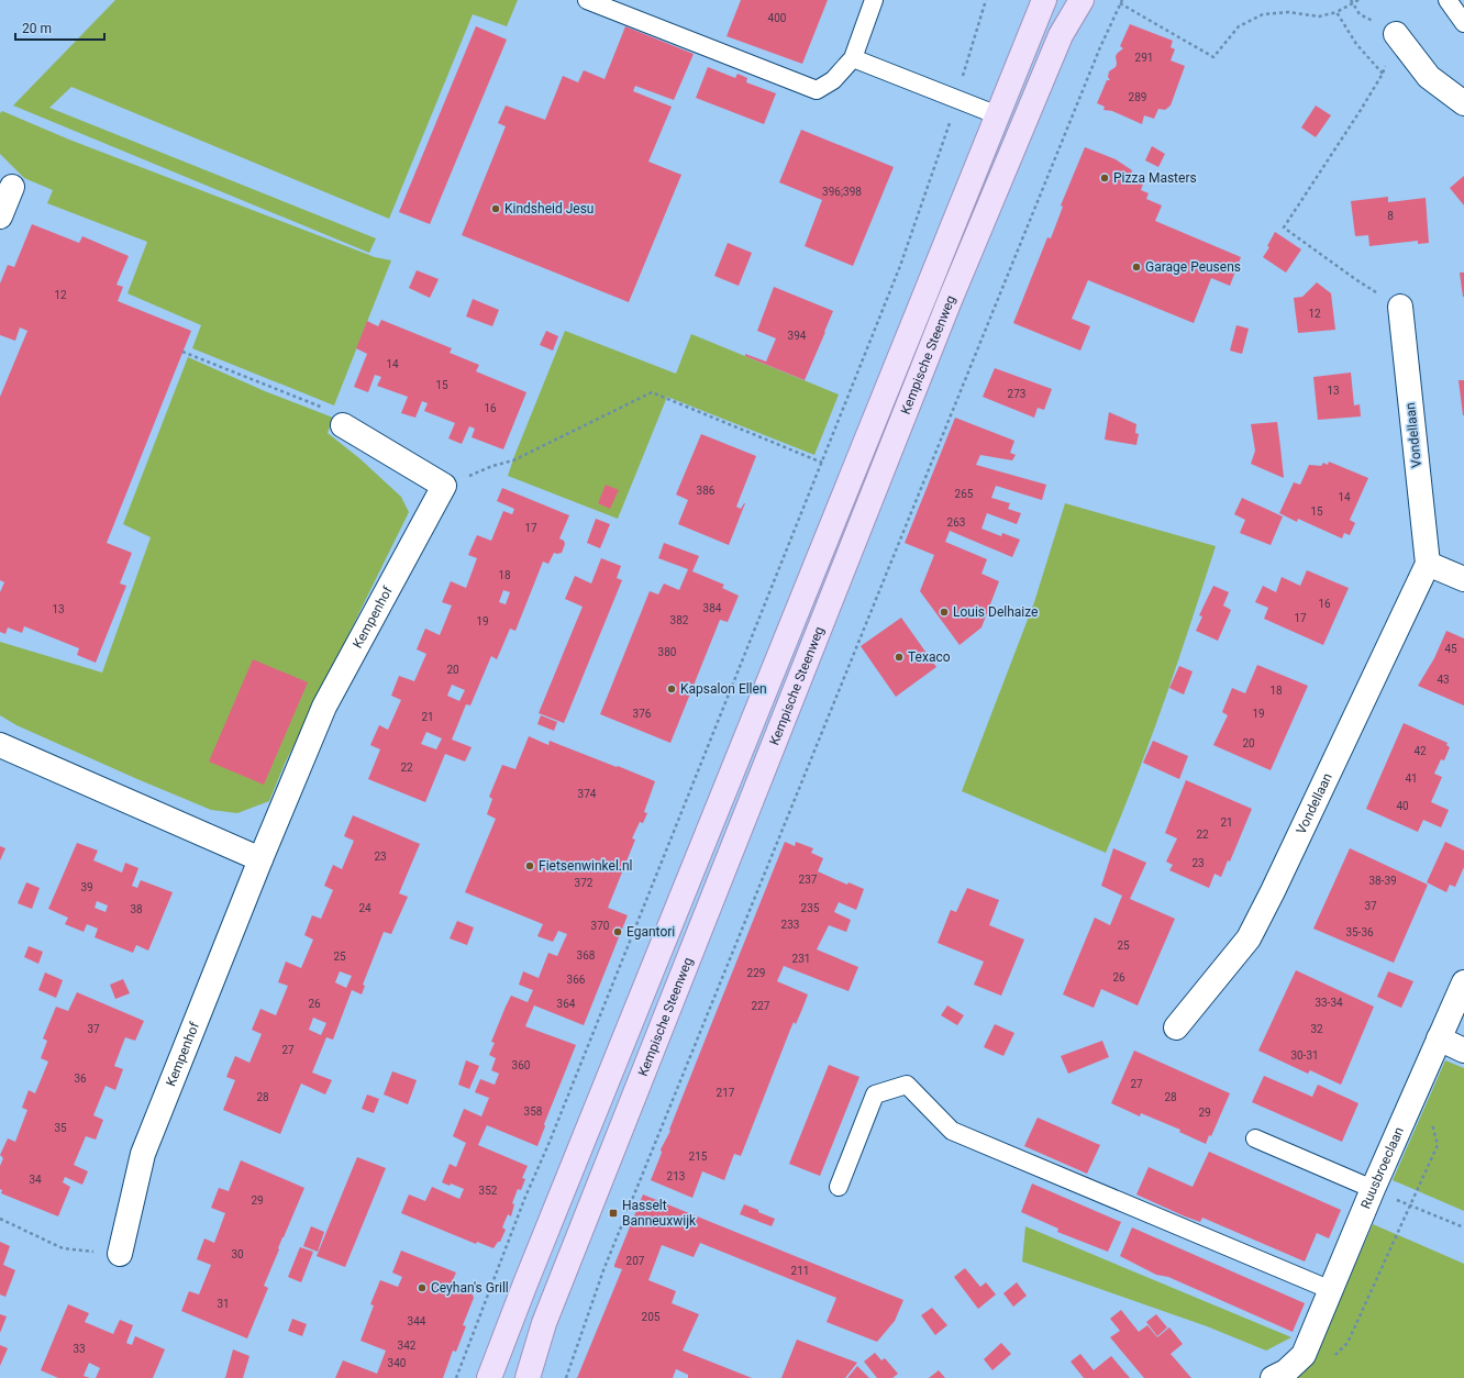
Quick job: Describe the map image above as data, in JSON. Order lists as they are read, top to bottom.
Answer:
{
  "streets": {
    "main road": ["Kempische Steenweg"],
    "street": ["Vondellaan", "Kempenhof", "Ruusbroeclaan"]
  },
  "places": {
    "other": [
      "Pizza Masters",
      "Kindsheid Jesu",
      "Garage Peusens",
      "Louis Delhaize",
      "Texaco",
      "Kapsalon Ellen",
      "Fietsenwinkel.nl",
      "Egantori",
      "Ceyhan's Grill"
    ],
    "transit": ["Hasselt Banneuxwijk"]
  },
  "house_numbers": [
    "400",
    "291",
    "289",
    "396;398",
    "8",
    "12",
    "12",
    "394",
    "14",
    "15",
    "13",
    "273",
    "16",
    "386",
    "265",
    "14",
    "15",
    "263",
    "17",
    "18",
    "16",
    "384",
    "13",
    "17",
    "382",
    "19",
    "45",
    "380",
    "20",
    "43",
    "18",
    "376",
    "19",
    "21",
    "20",
    "42",
    "22",
    "41",
    "374",
    "40",
    "21",
    "22",
    "23",
    "23",
    "237",
    "38-39",
    "372",
    "39",
    "37",
    "24",
    "235",
    "38",
    "233",
    "370",
    "35-36",
    "25",
    "368",
    "25",
    "231",
    "229",
    "26",
    "366",
    "33-34",
    "26",
    "364",
    "227",
    "37",
    "32",
    "27",
    "30-31",
    "360",
    "36",
    "27",
    "217",
    "28",
    "28",
    "358",
    "29",
    "35",
    "215",
    "213",
    "34",
    "352",
    "29",
    "30",
    "207",
    "211",
    "31",
    "205",
    "344",
    "342",
    "33",
    "340"
  ],
  "scale_bar": "20 m"
}
